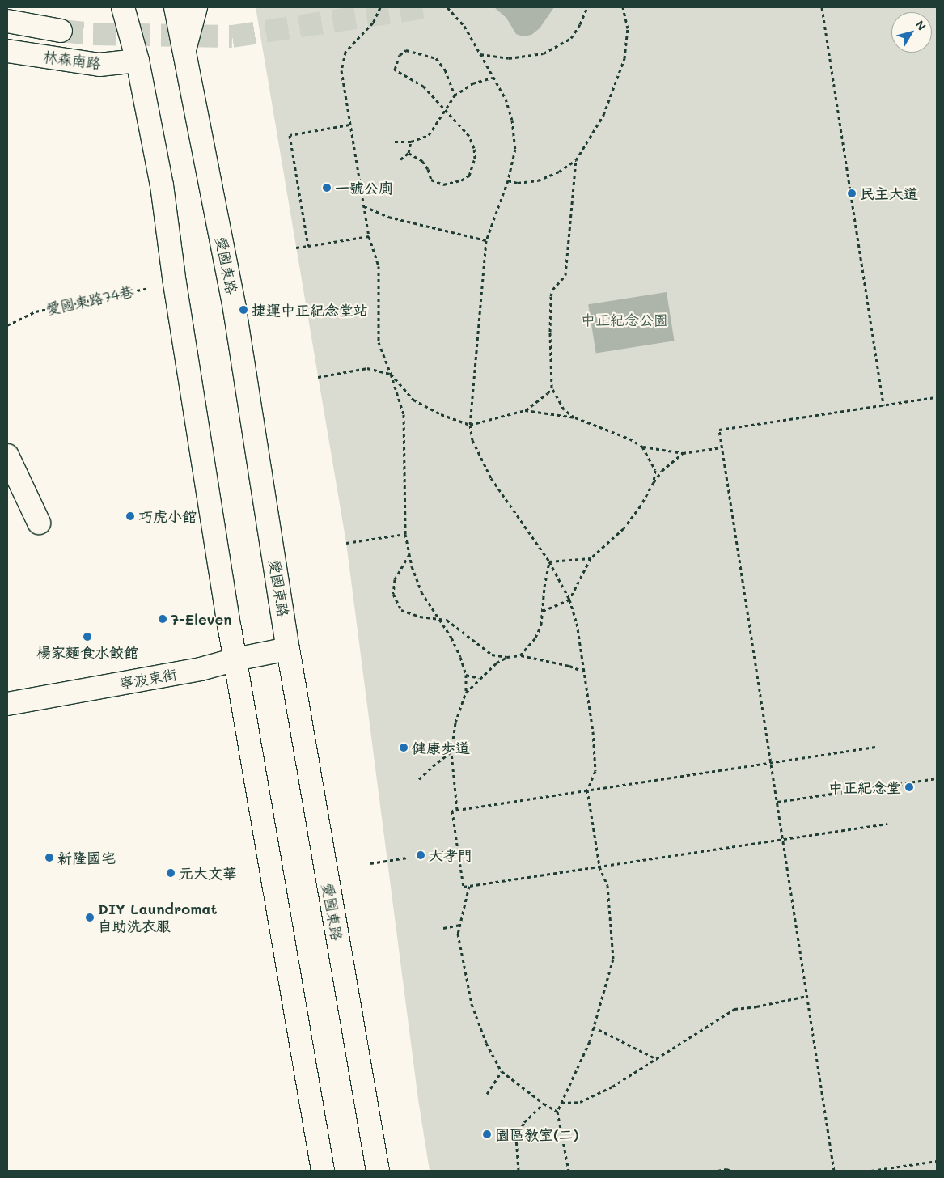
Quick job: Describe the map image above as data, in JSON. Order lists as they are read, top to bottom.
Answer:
{
  "streets": {
    "street": ["林森南路", "愛國東路", "寧波東街"],
    "path": ["愛國東路74巷"]
  },
  "crossings": [
    ["愛國東路", "寧波東街"]
  ],
  "parks": ["中正紀念公園"],
  "places": [
    "一號公廁",
    "民主大道",
    "捷運中正紀念堂站",
    "巧虎小館",
    "7-Eleven",
    "楊家麵食水餃館",
    "健康歩道",
    "中正紀念堂",
    "大孝門",
    "新隆國宅",
    "元大文華",
    "DIY Laundromat 自助洗衣服",
    "園區教室(二)"
  ],
  "north": "top right"
}
